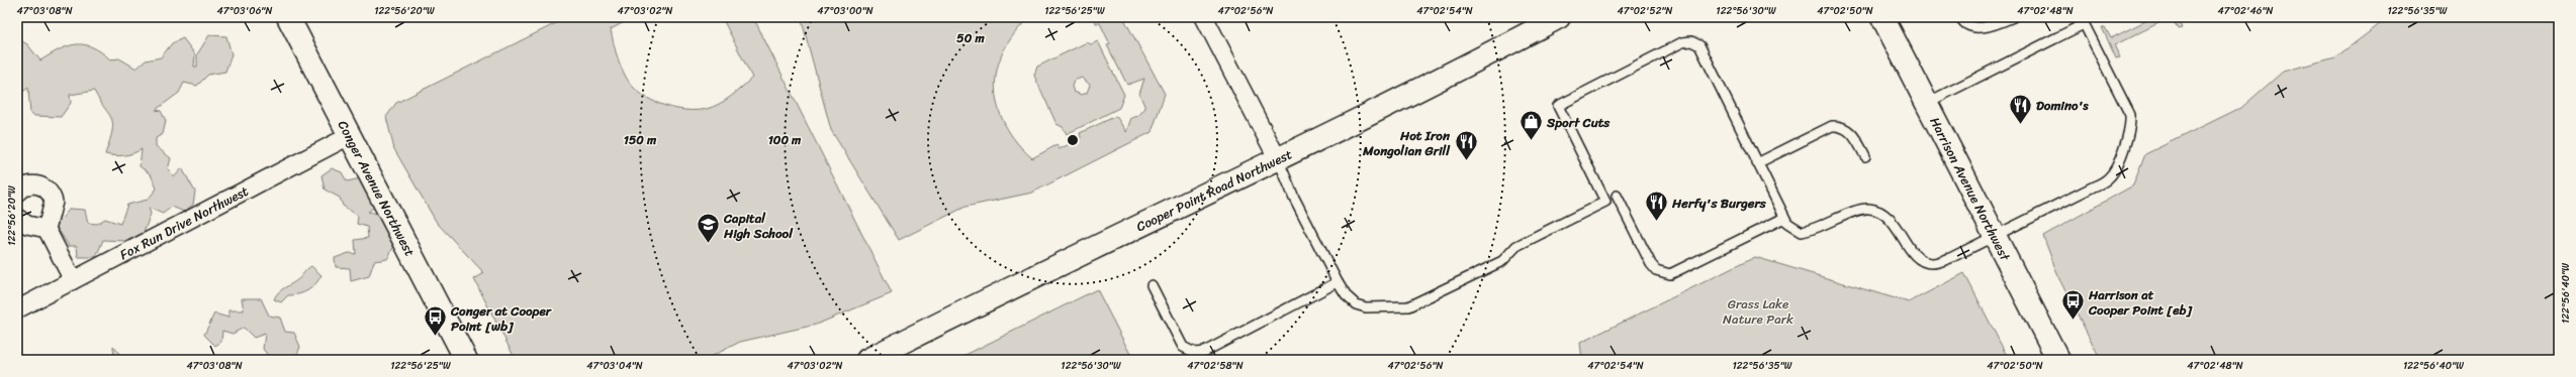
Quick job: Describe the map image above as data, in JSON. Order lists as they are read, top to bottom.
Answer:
{
  "streets": {
    "main road": ["Conger Avenue Northwest", "Harrison Avenue Northwest", "Cooper Point Road Northwest"],
    "street": ["Fox Run Drive Northwest"]
  },
  "crossings": [
    ["Conger Avenue Northwest", "Fox Run Drive Northwest"]
  ],
  "parks": ["Grass Lake Nature Park"],
  "places": {
    "restaurant": ["Domino's", "Hot Iron Mongolian Grill", "Herfy's Burgers"],
    "shop": ["Sport Cuts"],
    "school or university": ["Capital High School"],
    "bus stop": ["Harrison at Cooper Point [eb]", "Conger at Cooper Point [wb]"]
  },
  "coordinates": [
    "47°03'08\"N",
    "47°03'06\"N",
    "122°56'20\"W",
    "47°03'02\"N",
    "47°03'00\"N",
    "122°56'25\"W",
    "47°02'56\"N",
    "47°02'54\"N",
    "47°02'52\"N",
    "122°56'30\"W",
    "47°02'50\"N",
    "47°02'48\"N",
    "47°02'46\"N",
    "122°56'35\"W",
    "122°56'40\"W",
    "47°03'04\"N",
    "47°02'58\"N"
  ],
  "rings": ["50 m", "100 m", "150 m"]
}
